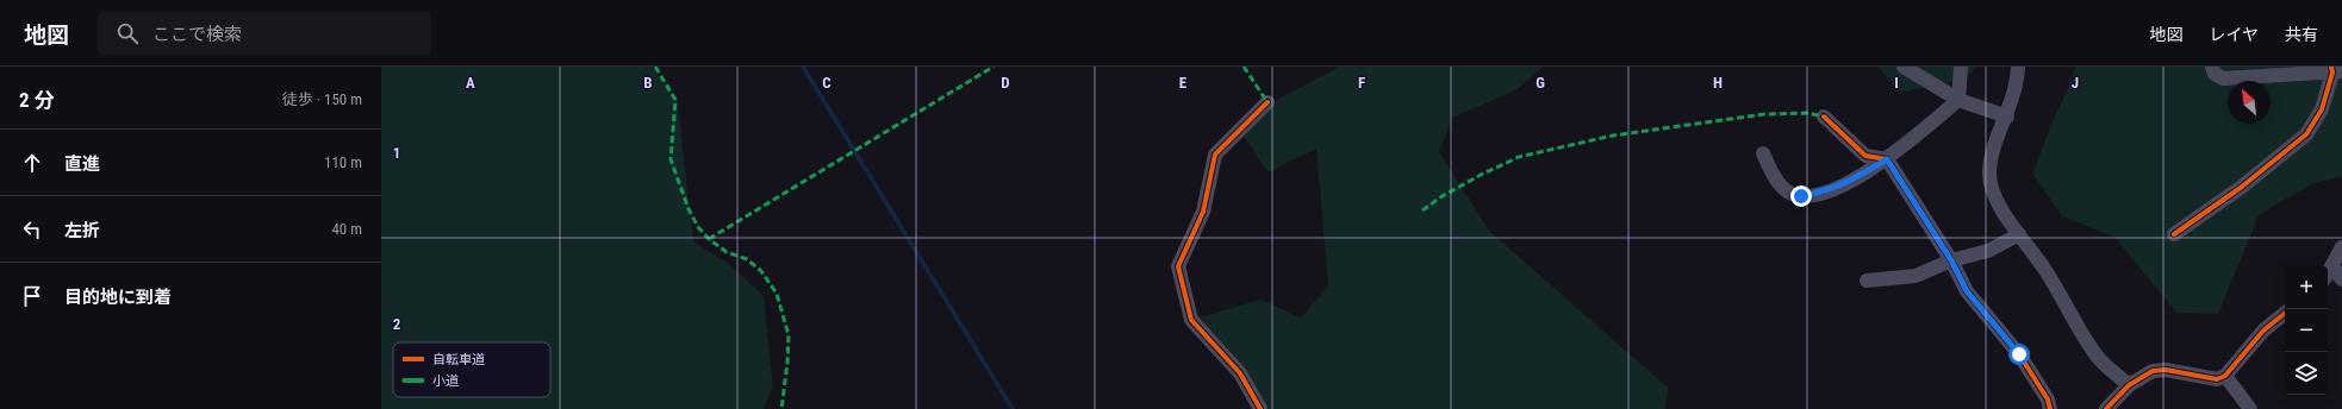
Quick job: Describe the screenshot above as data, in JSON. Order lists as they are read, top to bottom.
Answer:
{
  "legend": ["自転車道", "小道"],
  "north": "top left",
  "page": {
    "header": "地図",
    "search": "ここで検索",
    "nav": ["地図", "レイヤ", "共有"],
    "heading": ["2 分", "徒歩 · 150 m"],
    "list": [
      ["直進", "110 m"],
      ["左折", "40 m"],
      "目的地に到着"
    ],
    "map_buttons": ["+", "−"]
  },
  "grid": {
    "columns": [
      "A",
      "B",
      "C",
      "D",
      "E",
      "F",
      "G",
      "H",
      "I",
      "J"
    ],
    "rows": ["1", "2"]
  }
}
